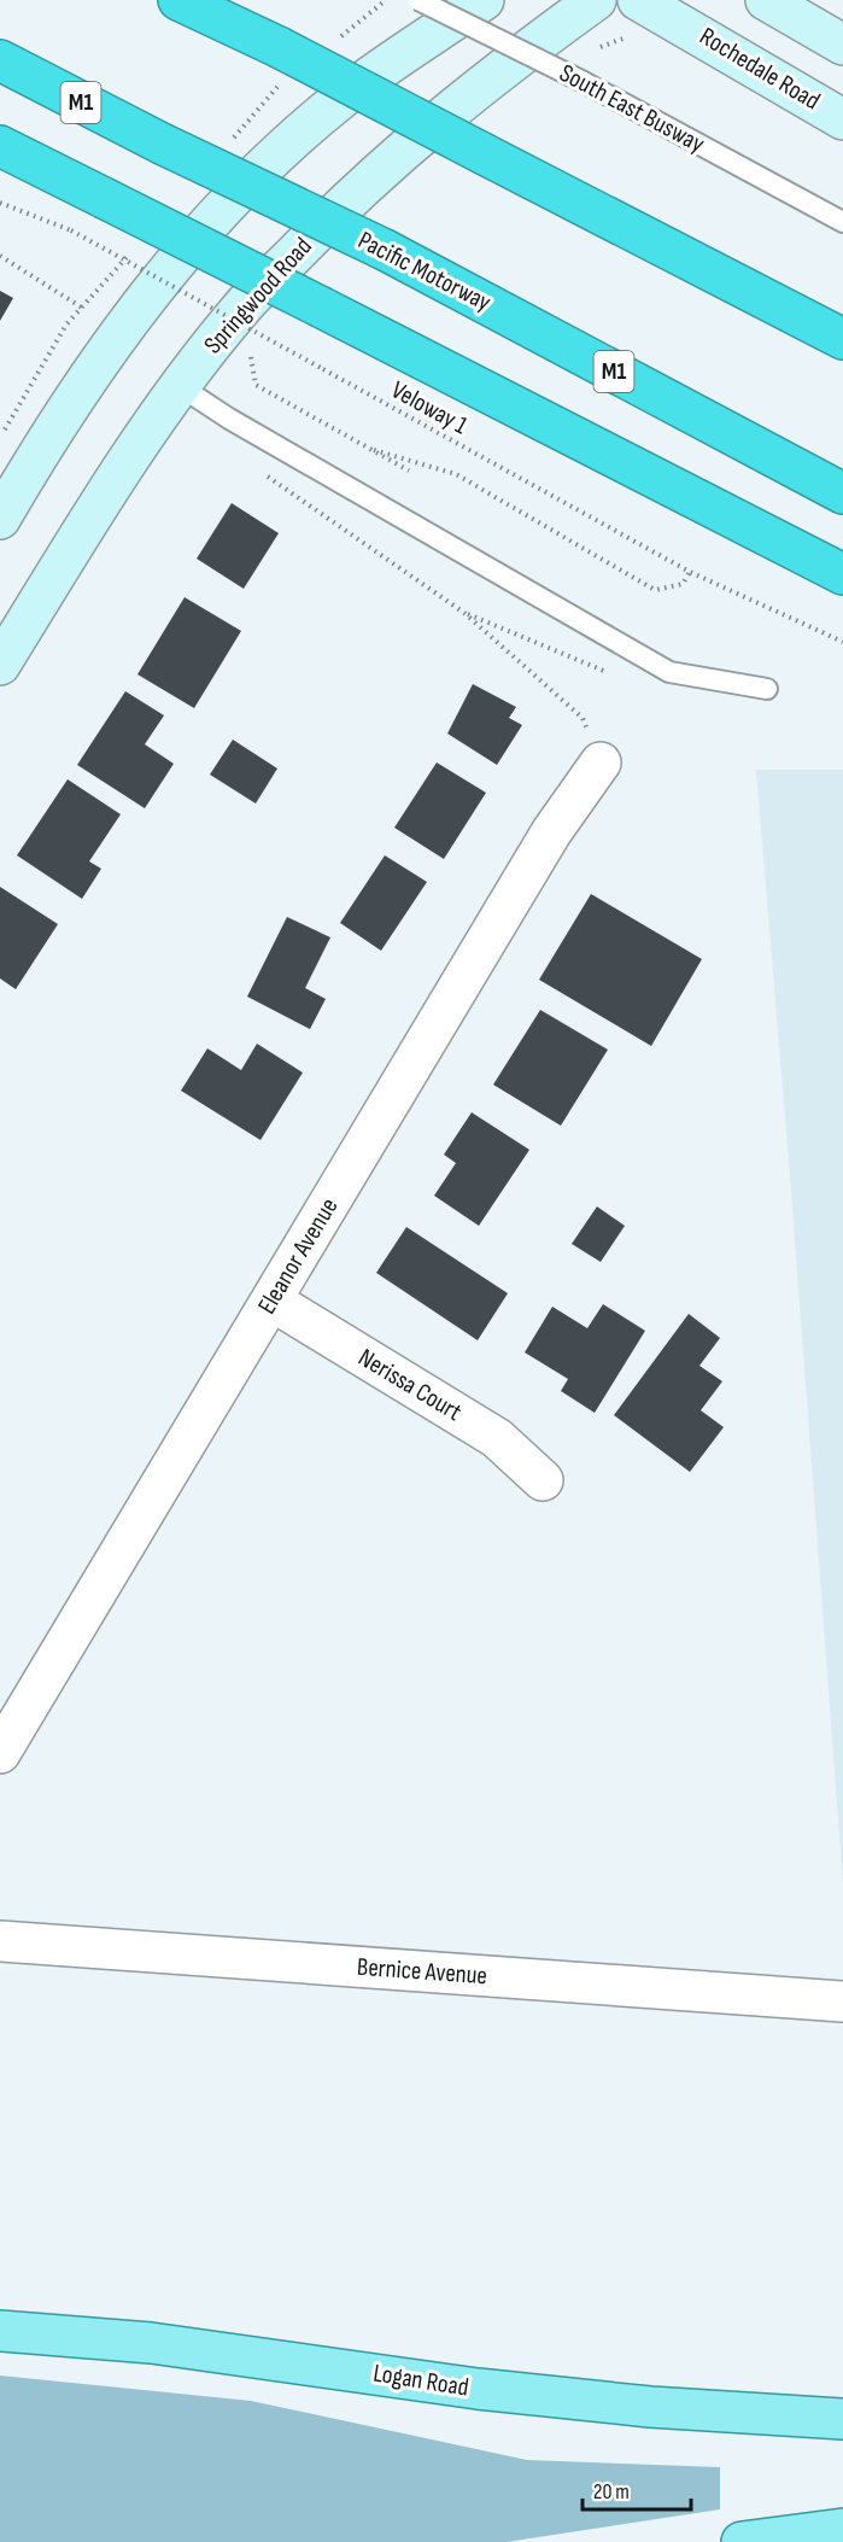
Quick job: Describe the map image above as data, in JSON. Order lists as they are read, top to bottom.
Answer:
{
  "streets": {
    "highway": ["M1", "Pacific Motorway"],
    "main road": ["Rochedale Road", "Springwood Road", "Logan Road"],
    "street": ["Eleanor Avenue", "Nerissa Court", "Bernice Avenue"],
    "lane": ["South East Busway"],
    "path": ["Veloway 1"]
  },
  "crossings": [
    ["Eleanor Avenue", "Nerissa Court"]
  ],
  "scale_bar": "20 m"
}
